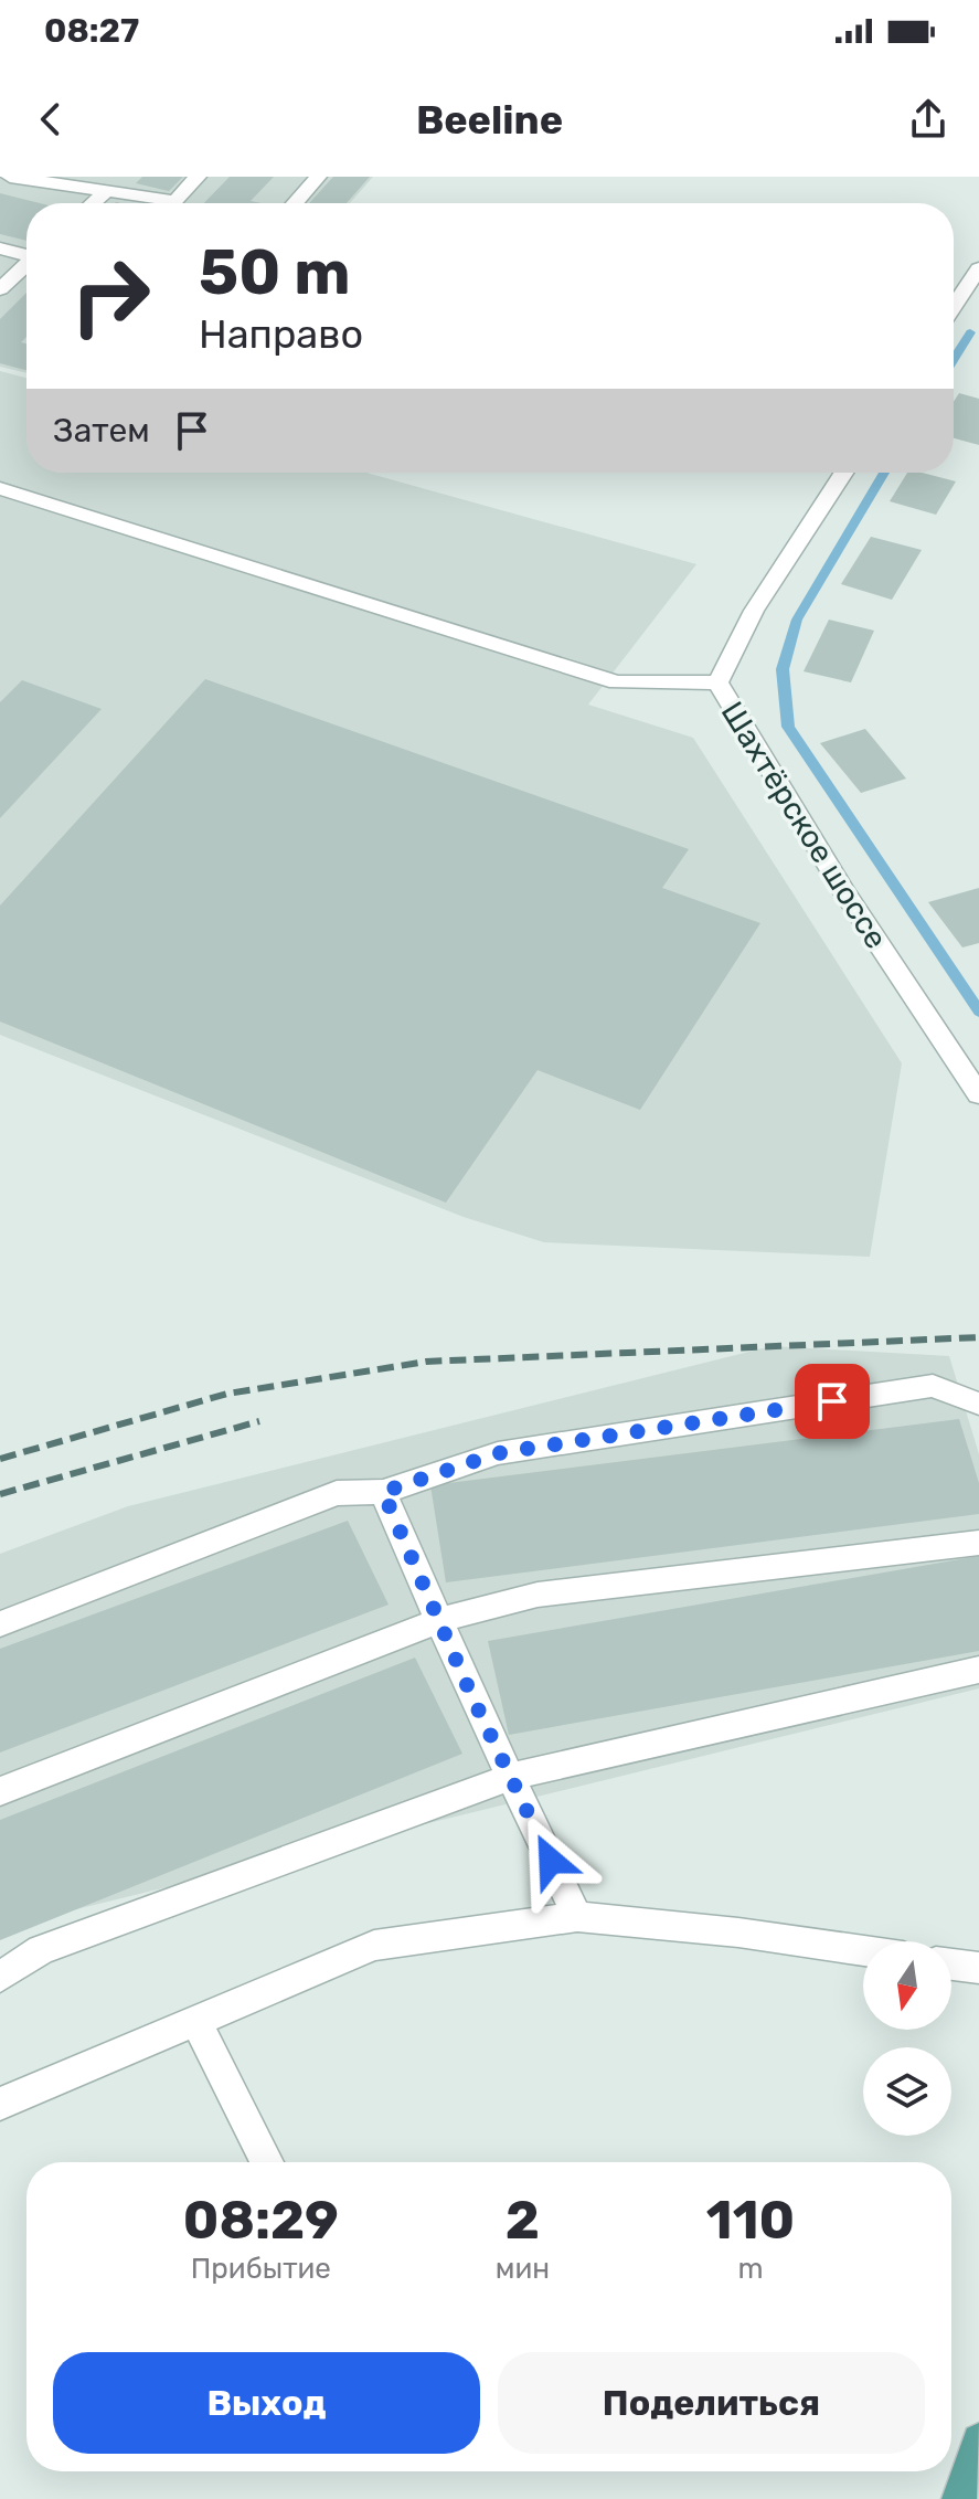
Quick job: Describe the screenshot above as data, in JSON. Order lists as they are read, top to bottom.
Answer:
{
  "streets": {
    "street": ["Шахтёрское шоссе"]
  },
  "north": "bottom",
  "page": {
    "status": "08:27",
    "header": "Beeline",
    "turn": ["50 m", "Направо"],
    "then": "Затем",
    "eta": [
      "08:29",
      "Прибытие",
      "2",
      "мин",
      "110",
      "m"
    ],
    "buttons": ["Выход", "Поделиться"]
  }
}
